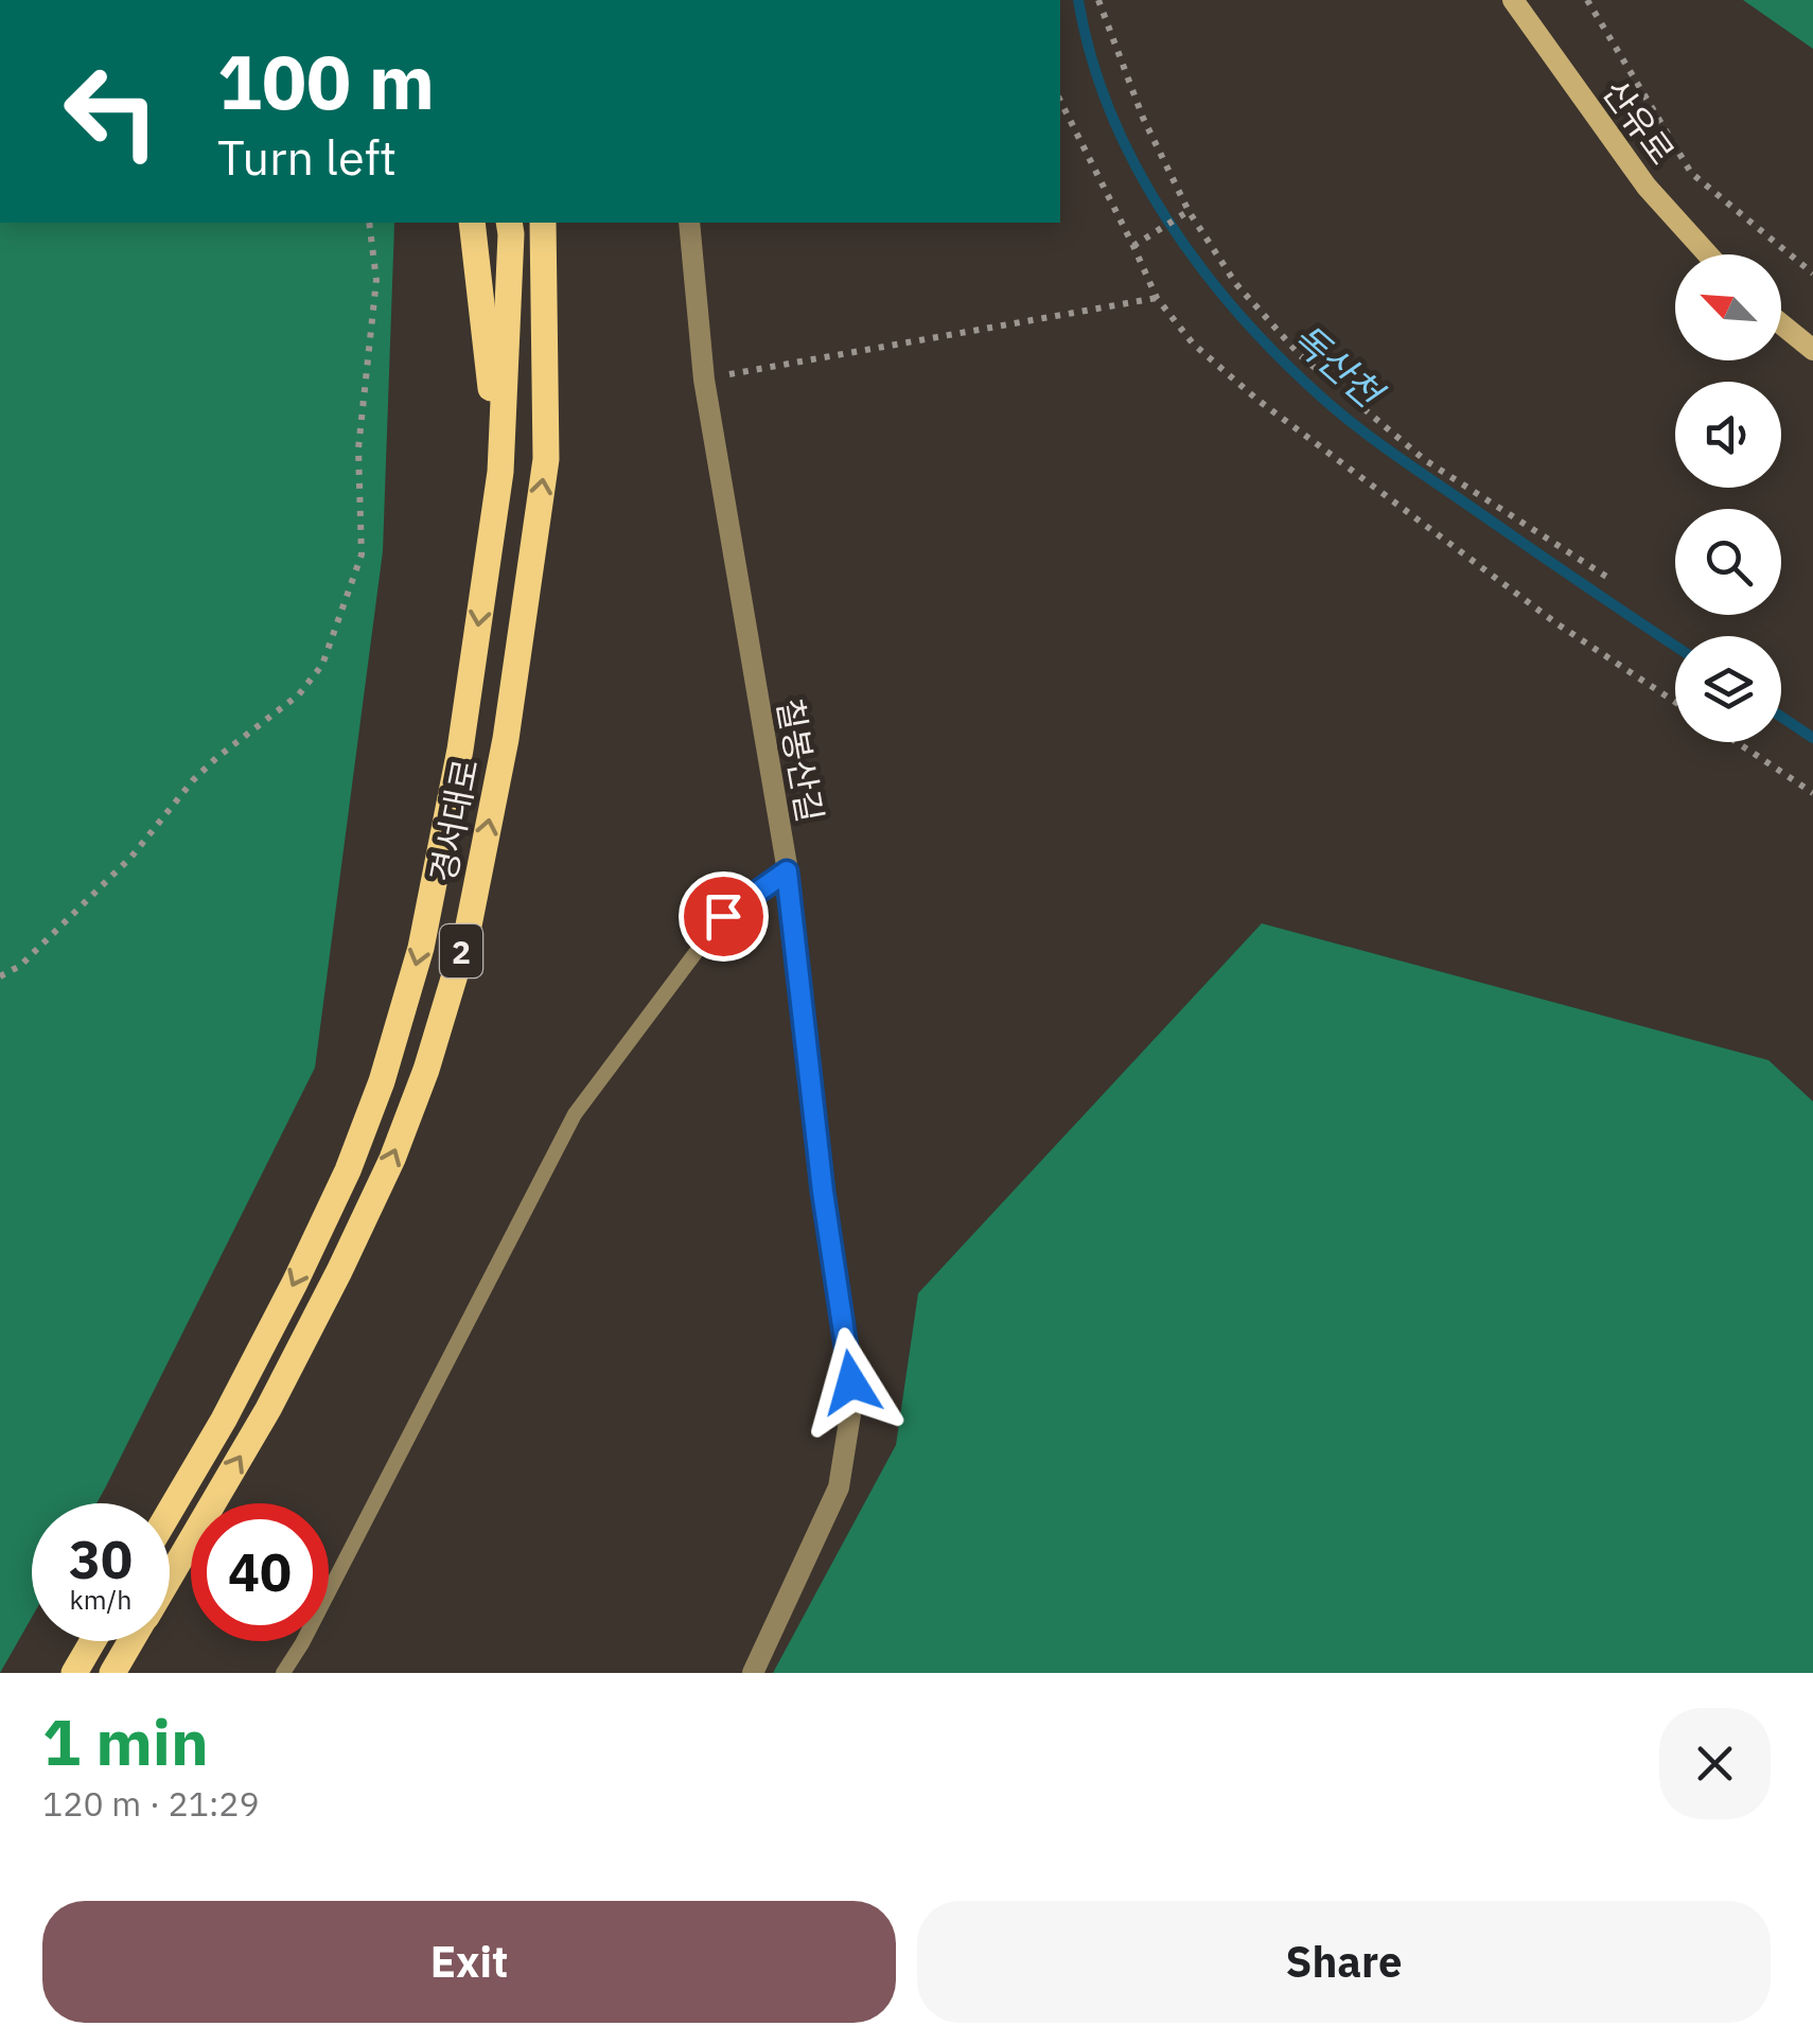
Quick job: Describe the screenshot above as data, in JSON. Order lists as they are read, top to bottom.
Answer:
{
  "streets": {
    "main road": ["산유로", "경서대로", "2"],
    "street": ["칠봉산길"]
  },
  "water": ["독산천"],
  "north": "top left",
  "page": {
    "turn": ["100 m", "Turn left"],
    "speed": "30 km/h",
    "limit": "40",
    "heading": ["1 min", "120 m · 21:29"],
    "buttons": ["Exit", "Share"]
  }
}
